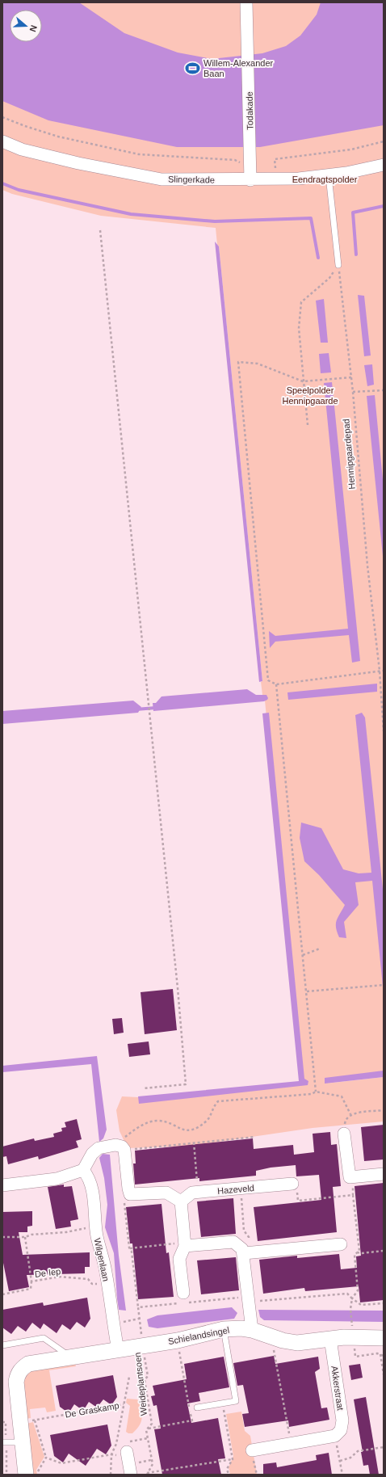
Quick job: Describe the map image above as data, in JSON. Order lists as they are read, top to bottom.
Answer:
{
  "streets": {
    "street": [
      "Todakade",
      "Slingerkade",
      "Hazeveld",
      "Wilgenlaan",
      "Schielandsingel",
      "Akkerstraat"
    ],
    "path": [
      "Hennipgaardepad",
      "De Iep",
      "Weideplantsoen",
      "De Graskamp"
    ]
  },
  "crossings": [
    ["Todakade", "Slingerkade"],
    ["Wilgenlaan", "De Iep"],
    ["Wilgenlaan", "Schielandsingel"],
    ["Schielandsingel", "Weideplantsoen"],
    ["Schielandsingel", "Akkerstraat"]
  ],
  "parks": ["Eendragtspolder", "Speelpolder Hennipgaarde"],
  "places": {
    "sports": ["Willem-Alexander Baan"]
  },
  "north": "right"
}
